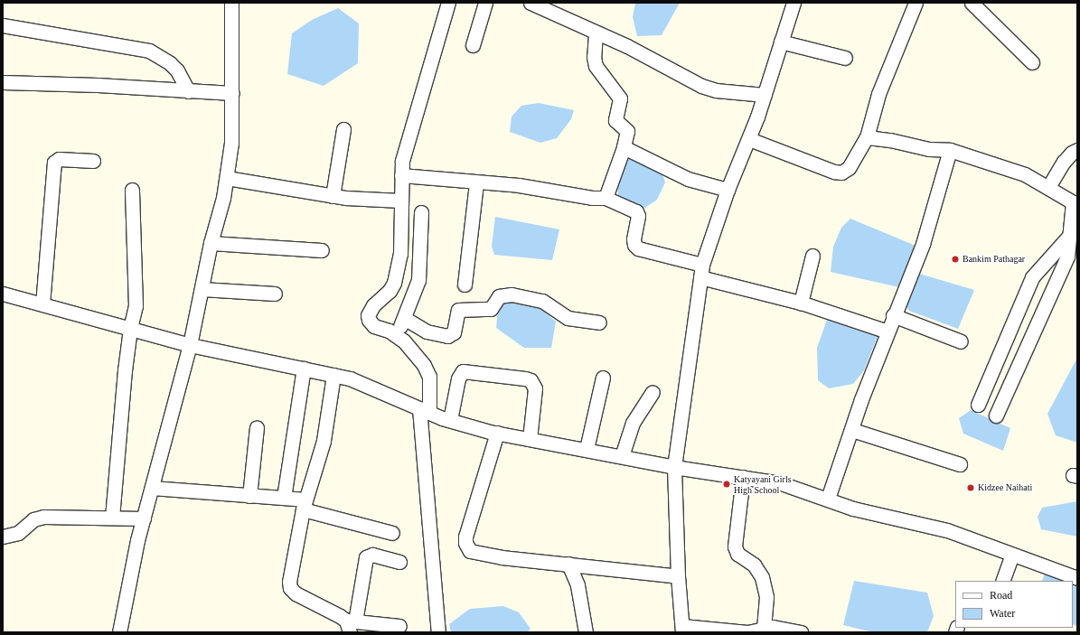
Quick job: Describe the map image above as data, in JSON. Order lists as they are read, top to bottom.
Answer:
{
  "places": ["Bankim Pathagar", "Katyayani Girls High School", "Kidzee Naihati"],
  "legend": ["Road", "Water"]
}
